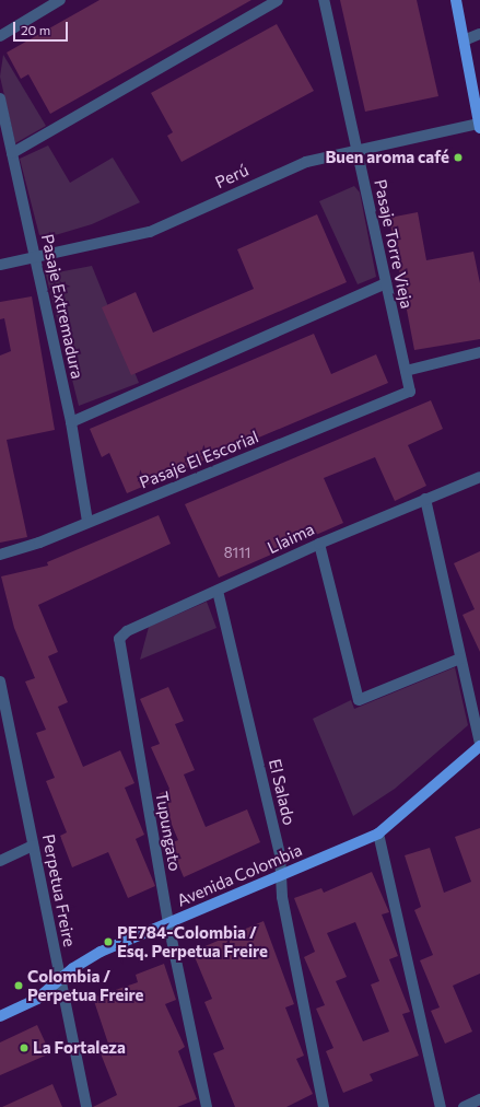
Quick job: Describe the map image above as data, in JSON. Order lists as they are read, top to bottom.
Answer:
{
  "streets": {
    "main road": ["Avenida Colombia"],
    "street": [
      "Perú",
      "Pasaje Torre Vieja",
      "Pasaje Extremadura",
      "Pasaje El Escorial",
      "Llaima",
      "El Salado",
      "Tupungato",
      "Perpetua Freire"
    ]
  },
  "crossings": [
    ["Perú", "Pasaje Torre Vieja"],
    ["Perú", "Pasaje Extremadura"],
    ["Pasaje Torre Vieja", "Pasaje El Escorial"],
    ["Pasaje Extremadura", "Pasaje El Escorial"],
    ["Llaima", "El Salado"],
    ["Llaima", "Tupungato"],
    ["El Salado", "Avenida Colombia"],
    ["Tupungato", "Avenida Colombia"],
    ["Avenida Colombia", "Perpetua Freire"]
  ],
  "places": [
    "Buen aroma café",
    "PE784-Colombia / Esq. Perpetua Freire",
    "Colombia / Perpetua Freire",
    "La Fortaleza"
  ],
  "house_numbers": ["8111"],
  "scale_bar": "20 m"
}
